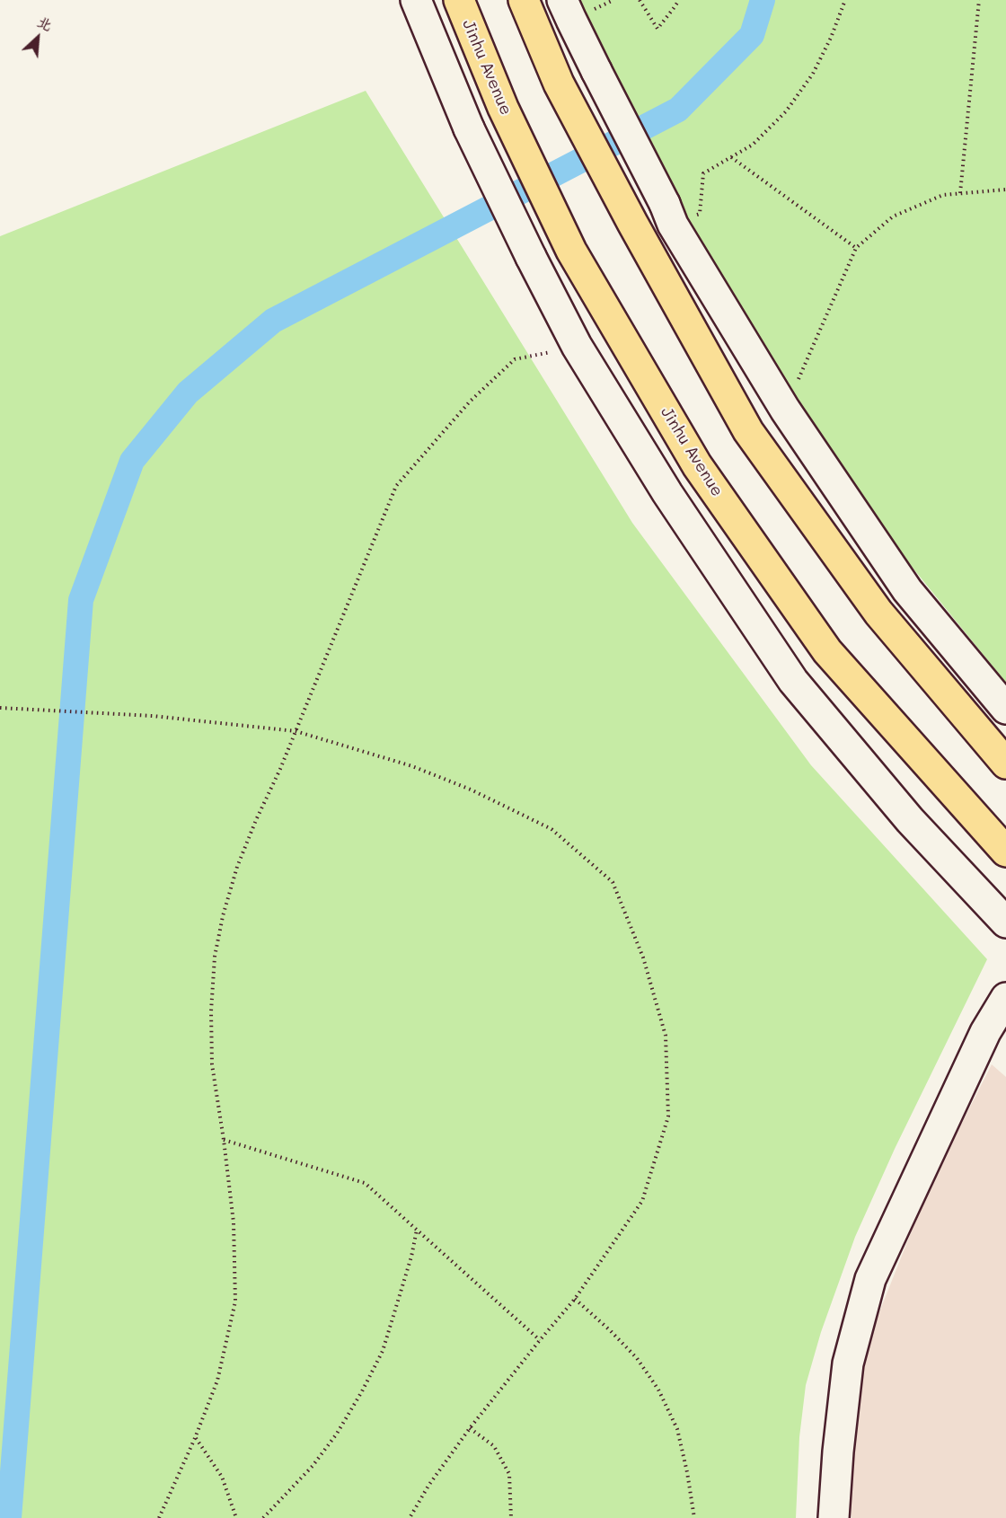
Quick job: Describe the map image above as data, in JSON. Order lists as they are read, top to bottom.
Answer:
{
  "streets": {
    "main road": ["Jinhu Avenue"]
  },
  "north": "top right"
}
